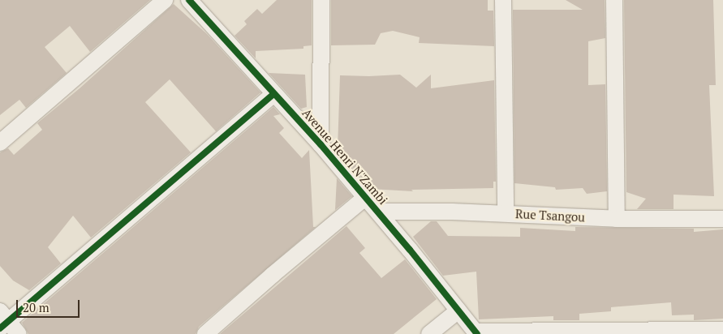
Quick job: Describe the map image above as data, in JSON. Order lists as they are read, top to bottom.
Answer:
{
  "streets": {
    "street": ["Avenue Henri N'Zambi", "Rue Tsangou"]
  },
  "crossings": [
    ["Avenue Henri N'Zambi", "Rue Tsangou"]
  ],
  "scale_bar": "20 m"
}
